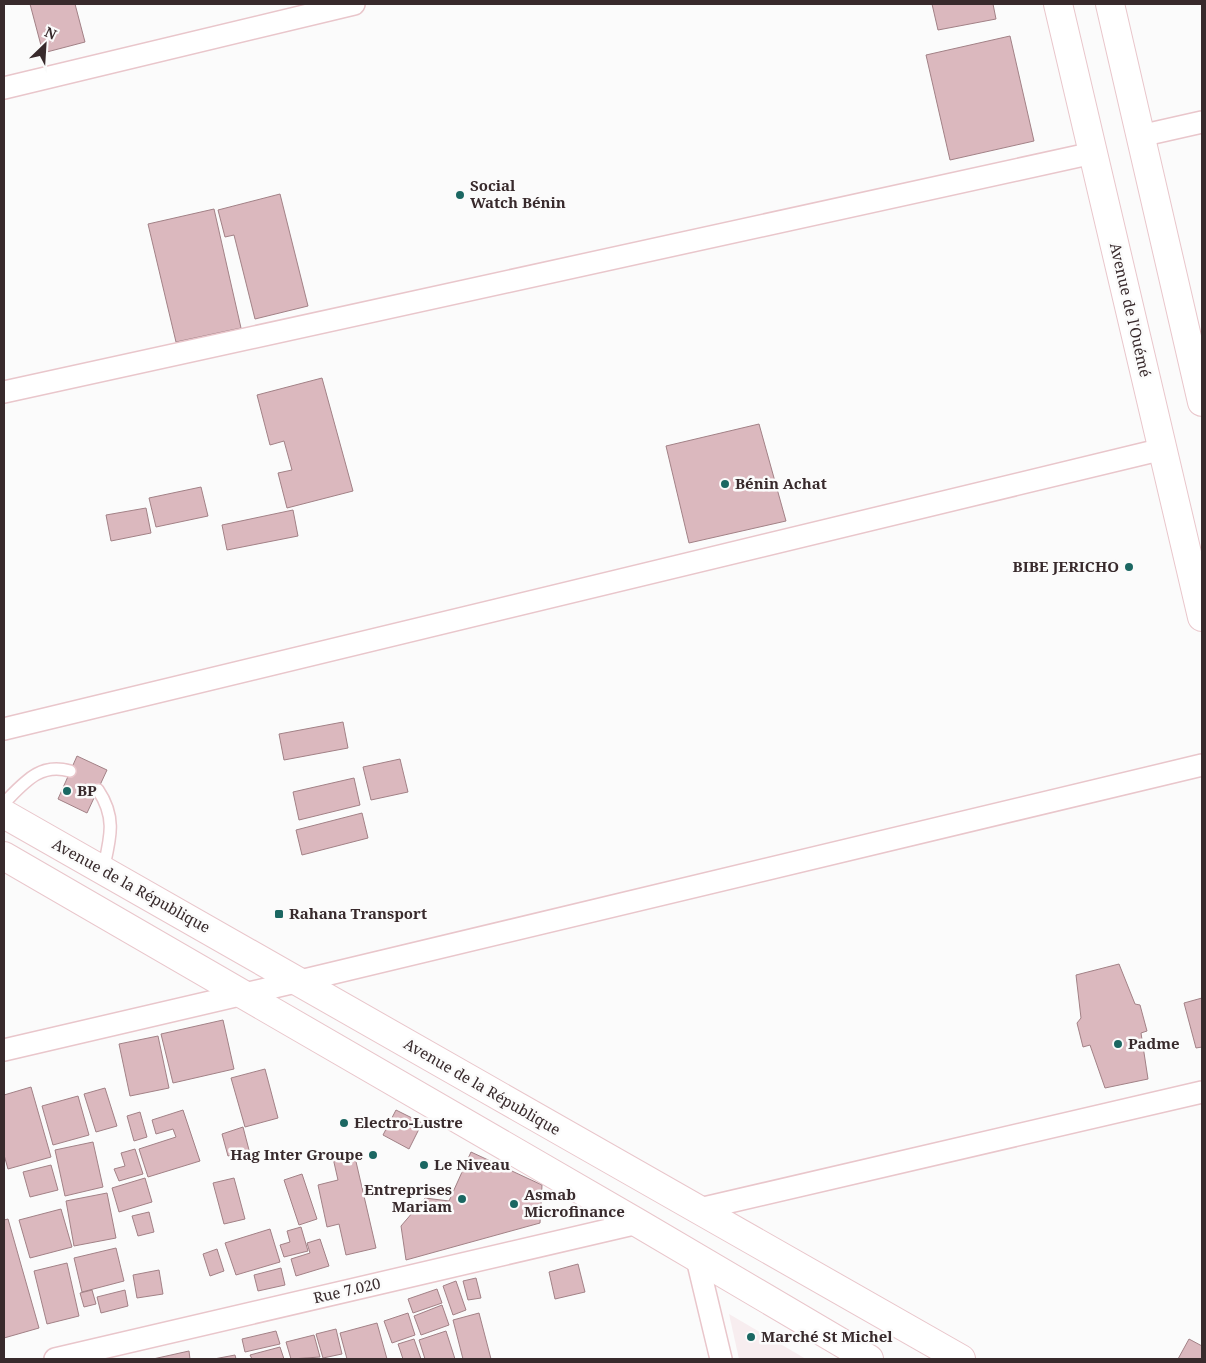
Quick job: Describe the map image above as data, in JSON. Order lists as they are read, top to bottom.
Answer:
{
  "streets": {
    "main road": ["Avenue de l'Ouémé", "Avenue de la République"],
    "street": ["Rue 7.020"]
  },
  "places": {
    "other": [
      "Social Watch Bénin",
      "Bénin Achat",
      "BIBE JERICHO",
      "BP",
      "Padme",
      "Electro-Lustre",
      "Hag Inter Groupe",
      "Le Niveau",
      "Entreprises Mariam",
      "Asmab Microfinance",
      "Marché St Michel"
    ],
    "transit": ["Rahana Transport"]
  },
  "north": "top right"
}
